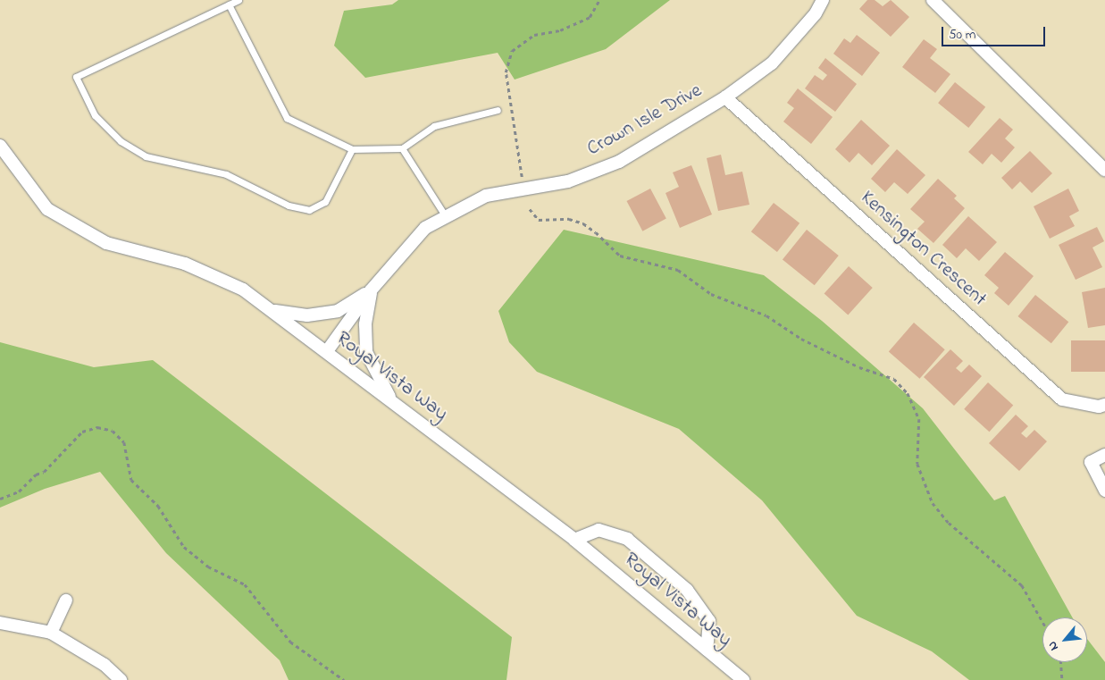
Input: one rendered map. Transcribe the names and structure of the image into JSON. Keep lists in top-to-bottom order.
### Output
{
  "streets": {
    "street": ["Crown Isle Drive", "Kensington Crescent", "Royal Vista Way"]
  },
  "crossings": [
    ["Crown Isle Drive", "Kensington Crescent"],
    ["Crown Isle Drive", "Royal Vista Way"]
  ],
  "scale_bar": "50 m",
  "north": "bottom left"
}
